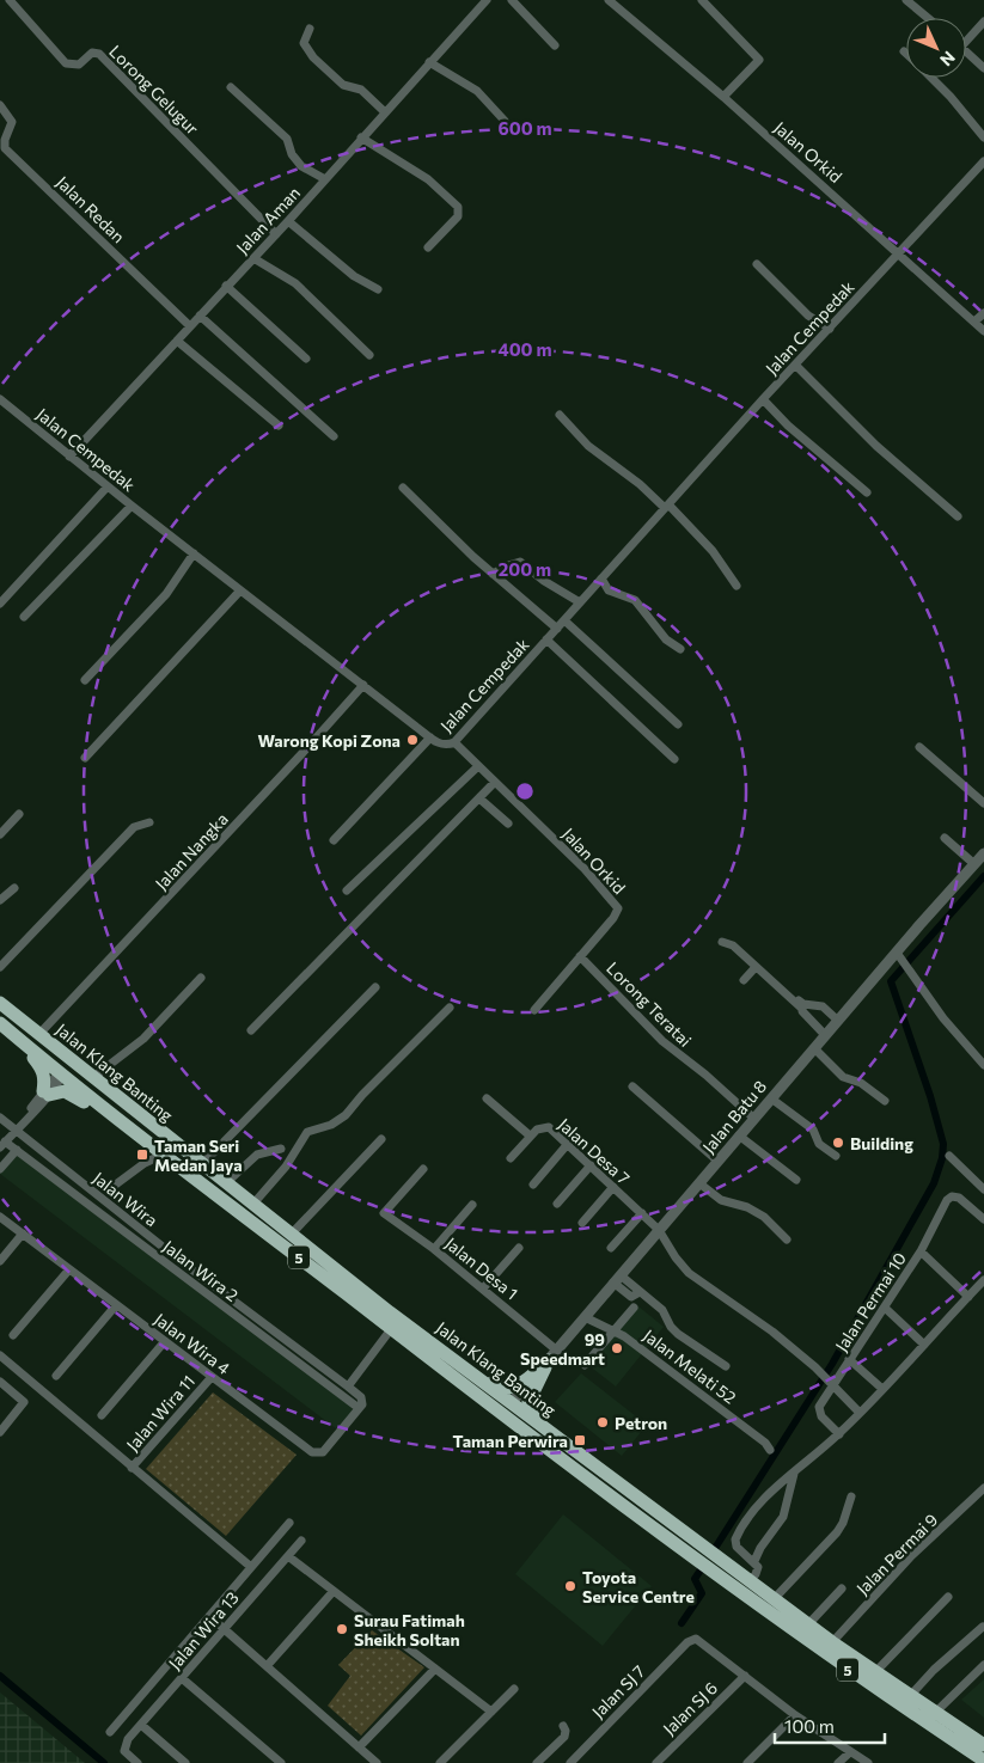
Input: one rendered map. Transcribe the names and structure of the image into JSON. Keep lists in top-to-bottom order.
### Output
{
  "streets": {
    "highway": ["Jalan Klang Banting", "5"],
    "street": [
      "Lorong Gelugur",
      "Jalan Orkid",
      "Jalan Redan",
      "Jalan Aman",
      "Jalan Cempedak",
      "Jalan Nangka",
      "Lorong Teratai",
      "Jalan Batu 8",
      "Jalan Desa 7",
      "Jalan Wira",
      "Jalan Desa 1",
      "Jalan Wira 2",
      "Jalan Permai 10",
      "Jalan Wira 4",
      "Jalan Melati 52",
      "Jalan Wira 11",
      "Jalan Permai 9",
      "Jalan Wira 13",
      "Jalan SJ 7",
      "Jalan SJ 6"
    ]
  },
  "crossings": [
    ["Lorong Gelugur", "Jalan Aman"],
    ["Jalan Orkid", "Jalan Cempedak"],
    ["Jalan Orkid", "Lorong Teratai"],
    ["Jalan Redan", "Jalan Aman"],
    ["Jalan Aman", "Jalan Cempedak"],
    ["Jalan Cempedak", "Jalan Nangka"],
    ["Jalan Nangka", "Jalan Klang Banting"],
    ["Lorong Teratai", "Jalan Batu 8"],
    ["Jalan Klang Banting", "Jalan Batu 8"],
    ["Jalan Klang Banting", "Jalan Permai 9"],
    ["Jalan Batu 8", "Jalan Desa 7"],
    ["Jalan Batu 8", "Jalan Desa 1"],
    ["Jalan Batu 8", "Jalan Melati 52"],
    ["Jalan Desa 7", "Jalan Permai 10"],
    ["Jalan Wira", "Jalan Wira 2"],
    ["Jalan Wira", "Jalan Wira 4"],
    ["Jalan Wira 2", "Jalan Wira 4"],
    ["Jalan Wira 4", "Jalan Wira 11"],
    ["Jalan SJ 7", "Jalan SJ 6"]
  ],
  "places": {
    "other": [
      "Warong Kopi Zona",
      "Building",
      "99 Speedmart",
      "Petron",
      "Toyota Service Centre",
      "Surau Fatimah Sheikh Soltan"
    ],
    "transit": ["Taman Seri Medan Jaya", "Taman Perwira"]
  },
  "scale_bar": "100 m",
  "north": "bottom right",
  "rings": ["600 m", "400 m", "200 m"]
}
